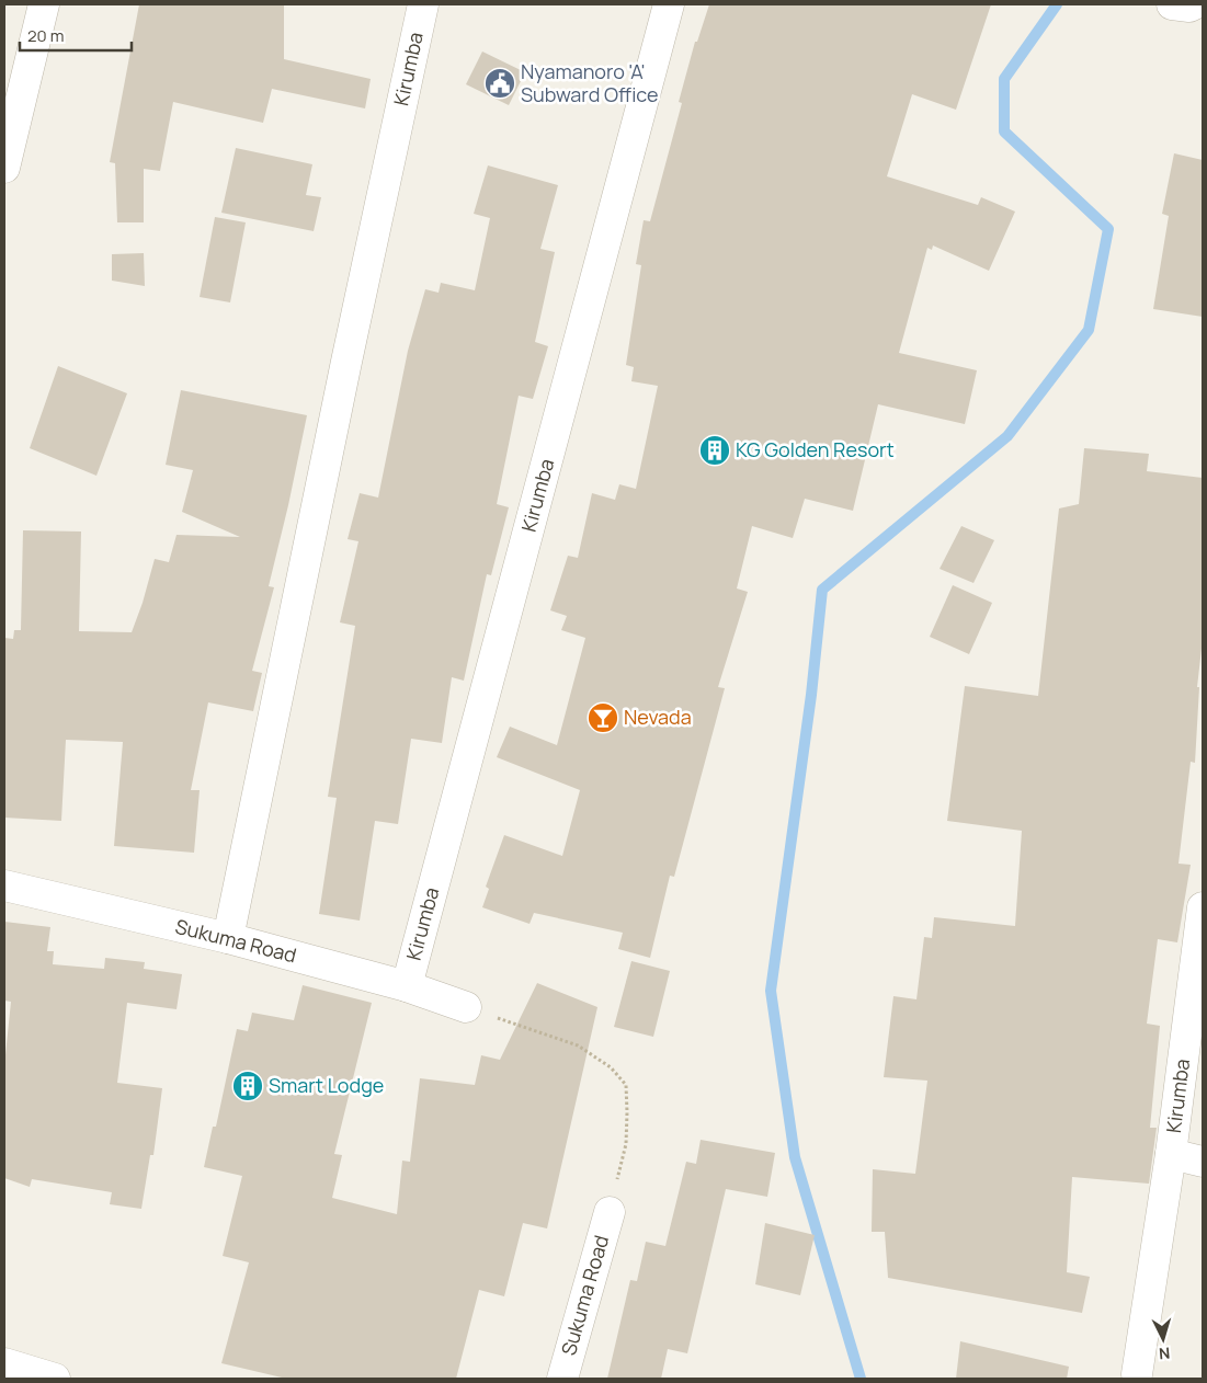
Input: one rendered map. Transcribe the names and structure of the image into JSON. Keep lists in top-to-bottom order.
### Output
{
  "streets": {
    "street": ["Kirumba", "Sukuma Road"]
  },
  "crossings": [
    ["Kirumba", "Sukuma Road"]
  ],
  "places": {
    "public building": ["Nyamanoro 'A' Subward Office"],
    "building": ["KG Golden Resort", "Smart Lodge"],
    "bar": ["Nevada"]
  },
  "scale_bar": "20 m",
  "north": "bottom"
}
